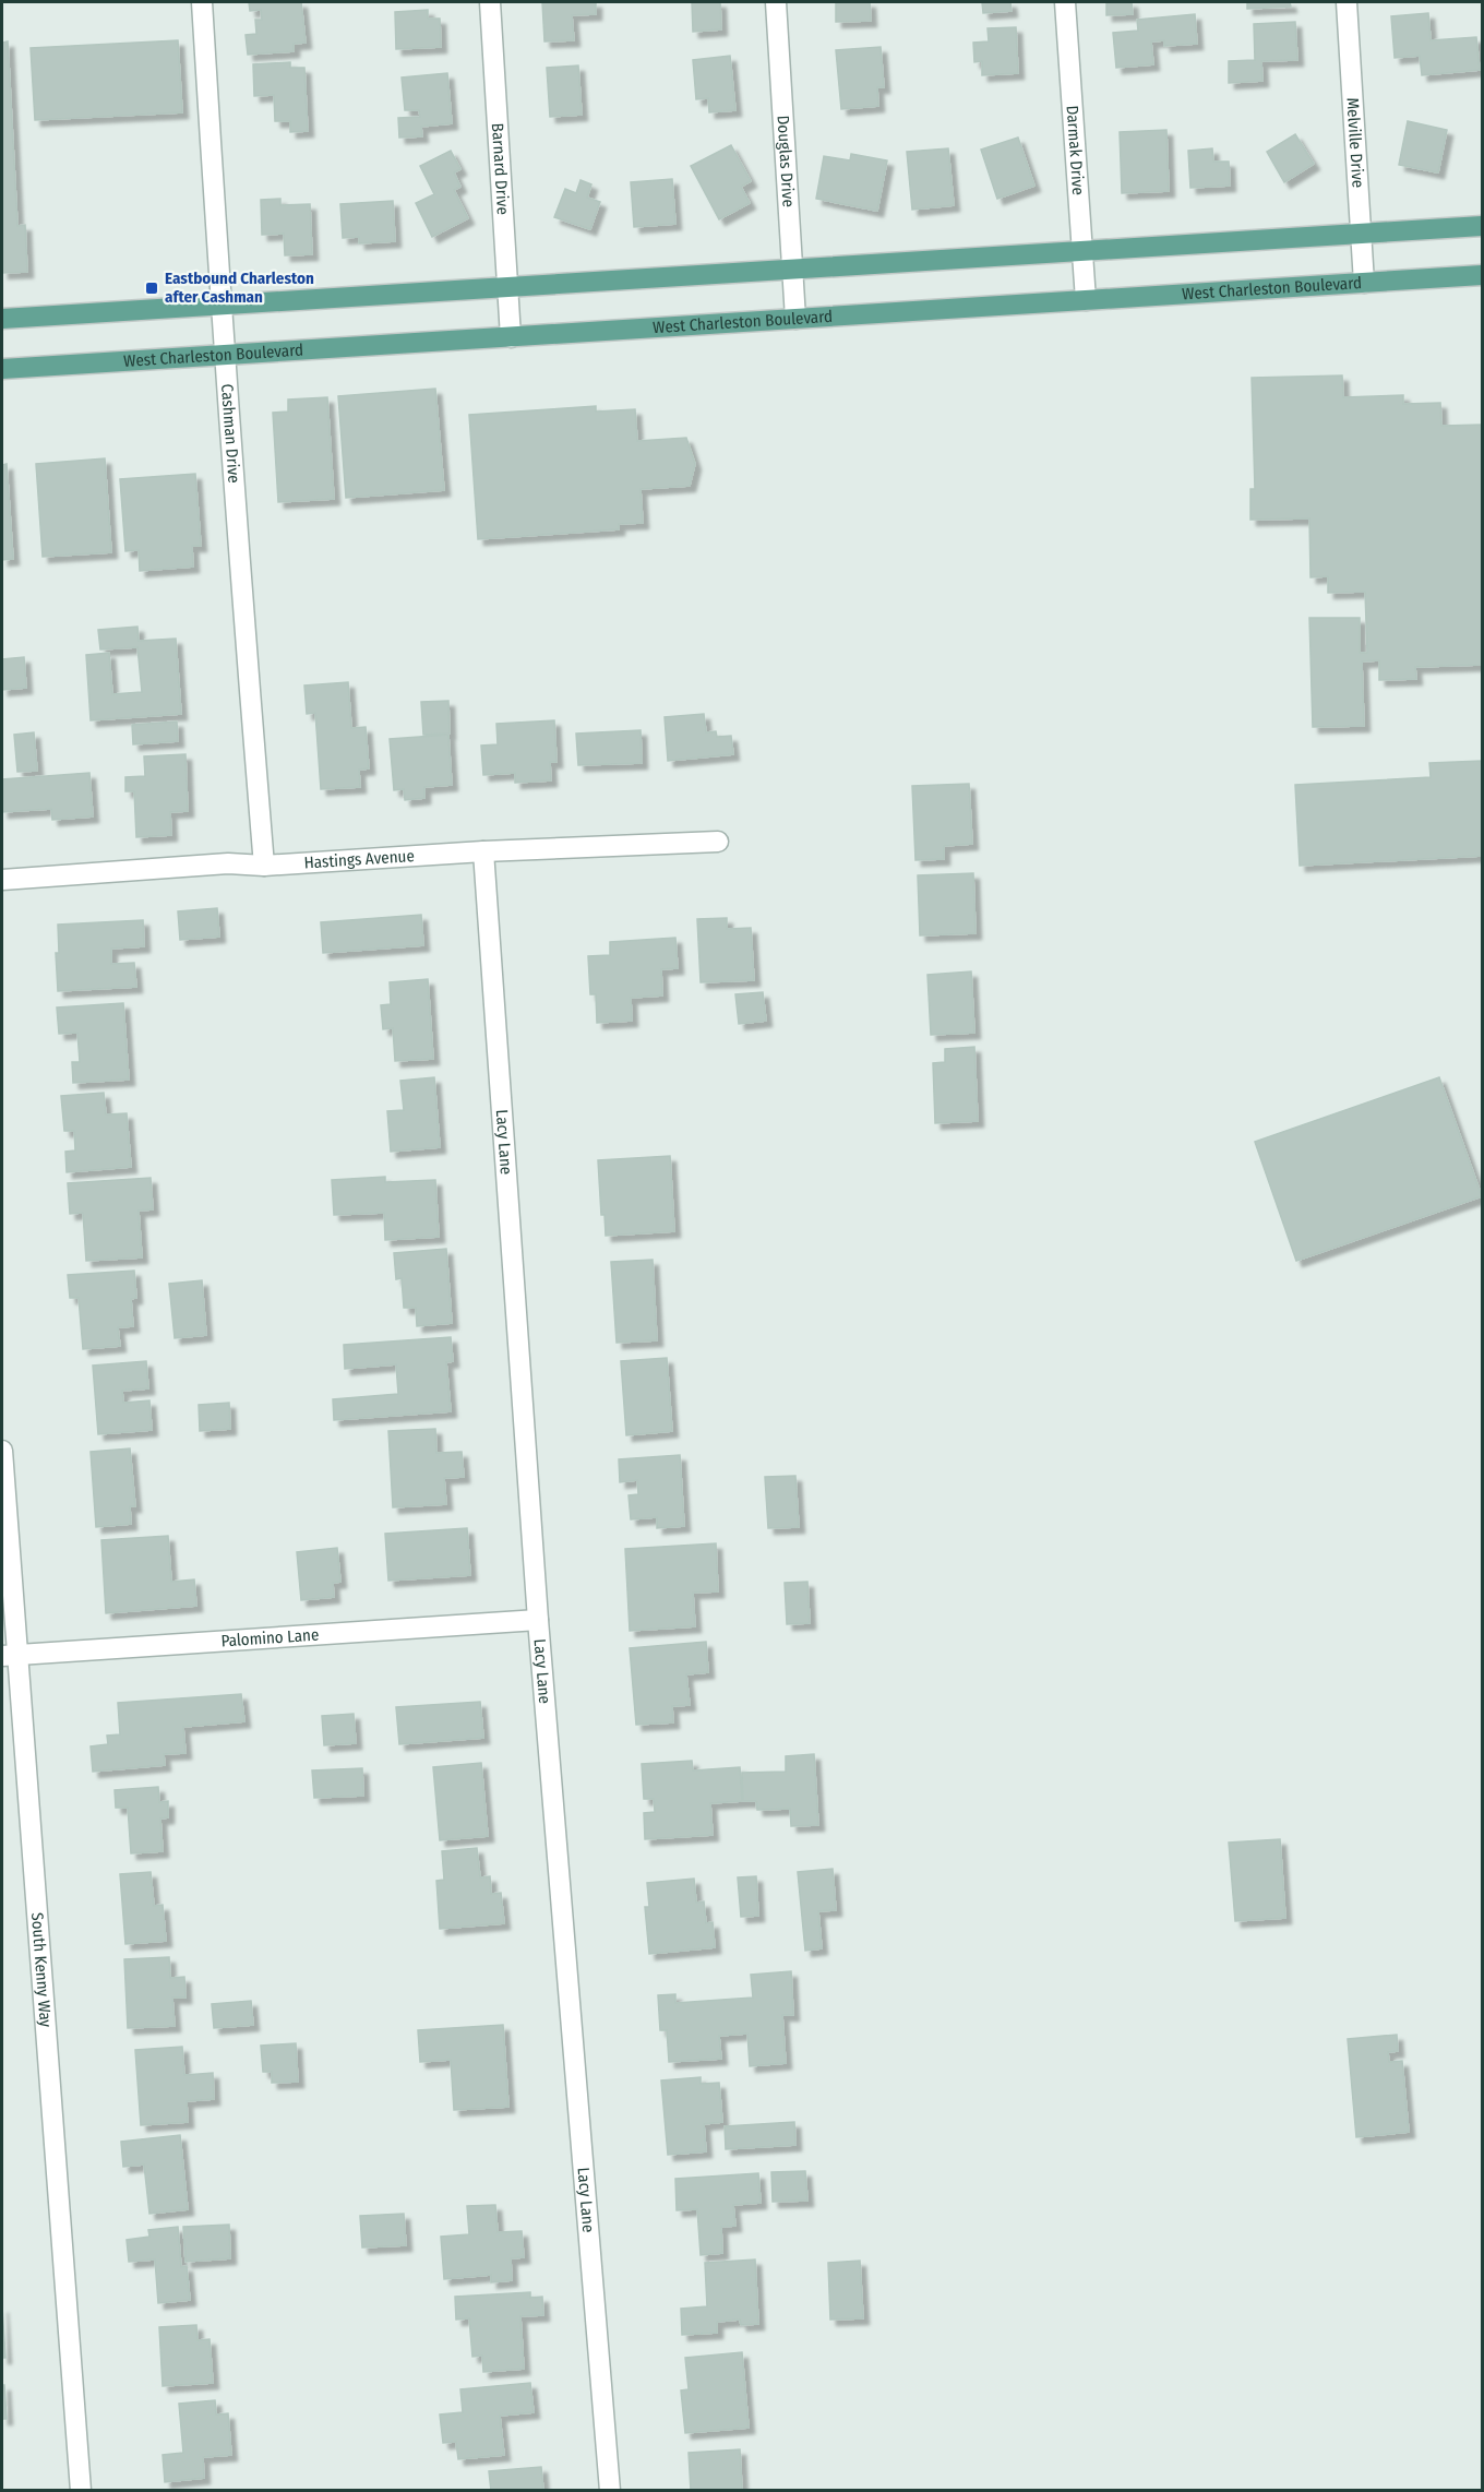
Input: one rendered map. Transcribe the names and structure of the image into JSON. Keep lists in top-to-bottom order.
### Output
{
  "streets": {
    "main road": ["West Charleston Boulevard"],
    "street": [
      "Melville Drive",
      "Darmak Drive",
      "Douglas Drive",
      "Barnard Drive",
      "Cashman Drive",
      "Hastings Avenue",
      "Lacy Lane",
      "Palomino Lane",
      "South Kenny Way"
    ]
  },
  "crossings": [
    ["Melville Drive", "West Charleston Boulevard"],
    ["Darmak Drive", "West Charleston Boulevard"],
    ["Douglas Drive", "West Charleston Boulevard"],
    ["Barnard Drive", "West Charleston Boulevard"],
    ["West Charleston Boulevard", "Cashman Drive"],
    ["Cashman Drive", "Hastings Avenue"],
    ["Hastings Avenue", "Lacy Lane"],
    ["Lacy Lane", "Palomino Lane"],
    ["Palomino Lane", "South Kenny Way"]
  ],
  "places": {
    "transit": ["Eastbound Charleston after Cashman"]
  }
}
